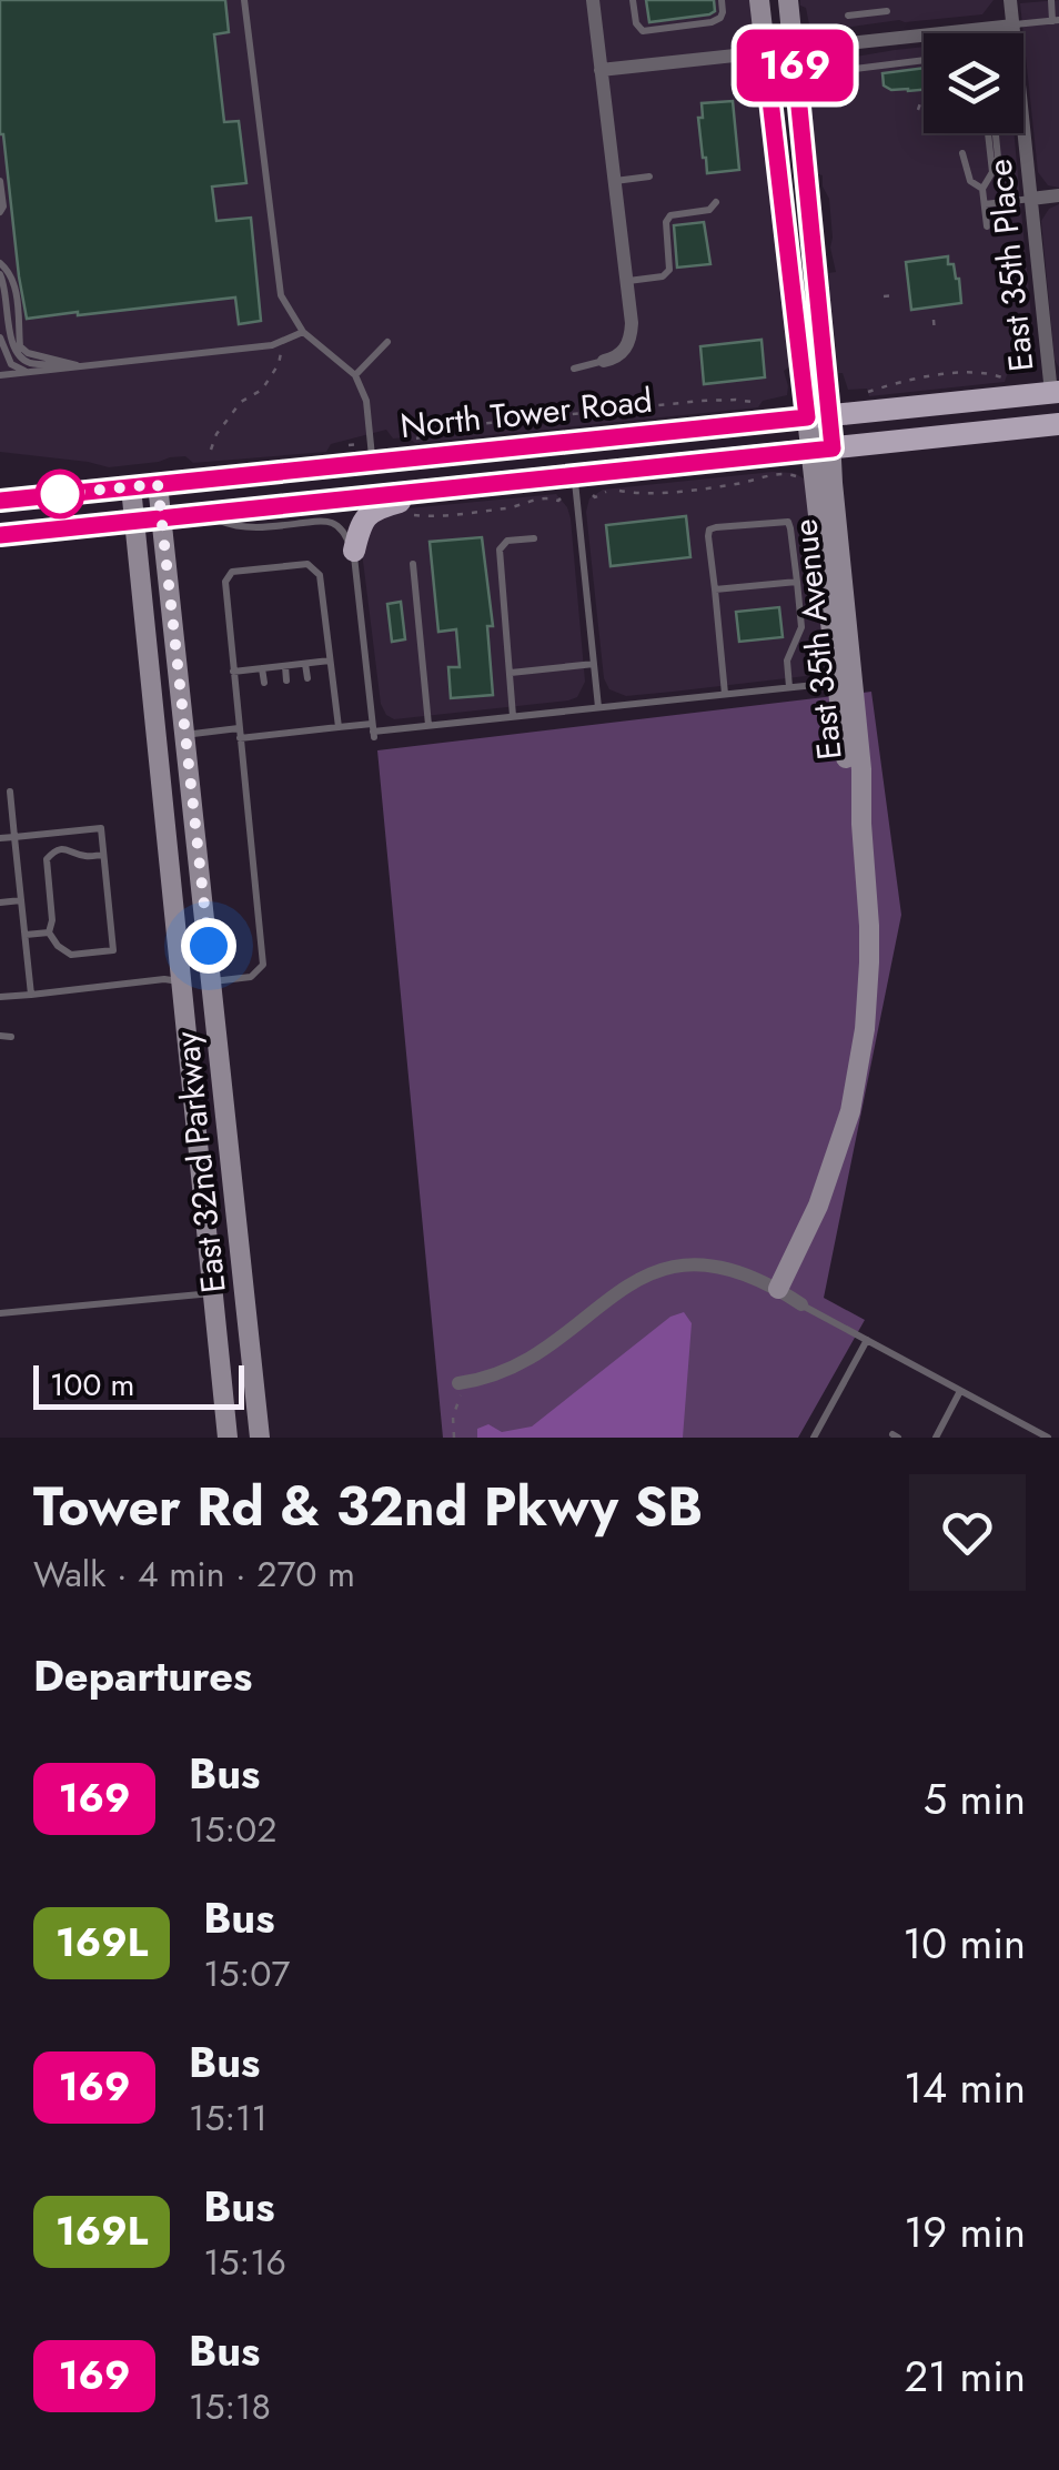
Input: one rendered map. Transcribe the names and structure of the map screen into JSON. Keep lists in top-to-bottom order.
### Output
{
  "streets": {
    "main road": ["North Tower Road", "East 35th Avenue", "East 32nd Parkway"],
    "street": ["East 35th Place"]
  },
  "crossings": [
    ["East 35th Place", "North Tower Road"],
    ["North Tower Road", "East 35th Avenue"],
    ["North Tower Road", "East 32nd Parkway"]
  ],
  "lines": ["bus line 169"],
  "scale_bar": "100 m",
  "page": {
    "on_map": "169",
    "scale": "100 m",
    "heading": [
      ["Tower Rd & 32nd Pkwy SB", "Walk · 4 min · 270 m"],
      "Departures"
    ],
    "list": [
      {
        "mark": "169",
        "name": "Bus",
        "note": "15:02",
        "value": "5 min"
      },
      {
        "mark": "169L",
        "name": "Bus",
        "note": "15:07",
        "value": "10 min"
      },
      {
        "mark": "169",
        "name": "Bus",
        "note": "15:11",
        "value": "14 min"
      },
      {
        "mark": "169L",
        "name": "Bus",
        "note": "15:16",
        "value": "19 min"
      },
      {
        "mark": "169",
        "name": "Bus",
        "note": "15:18",
        "value": "21 min"
      }
    ]
  }
}
